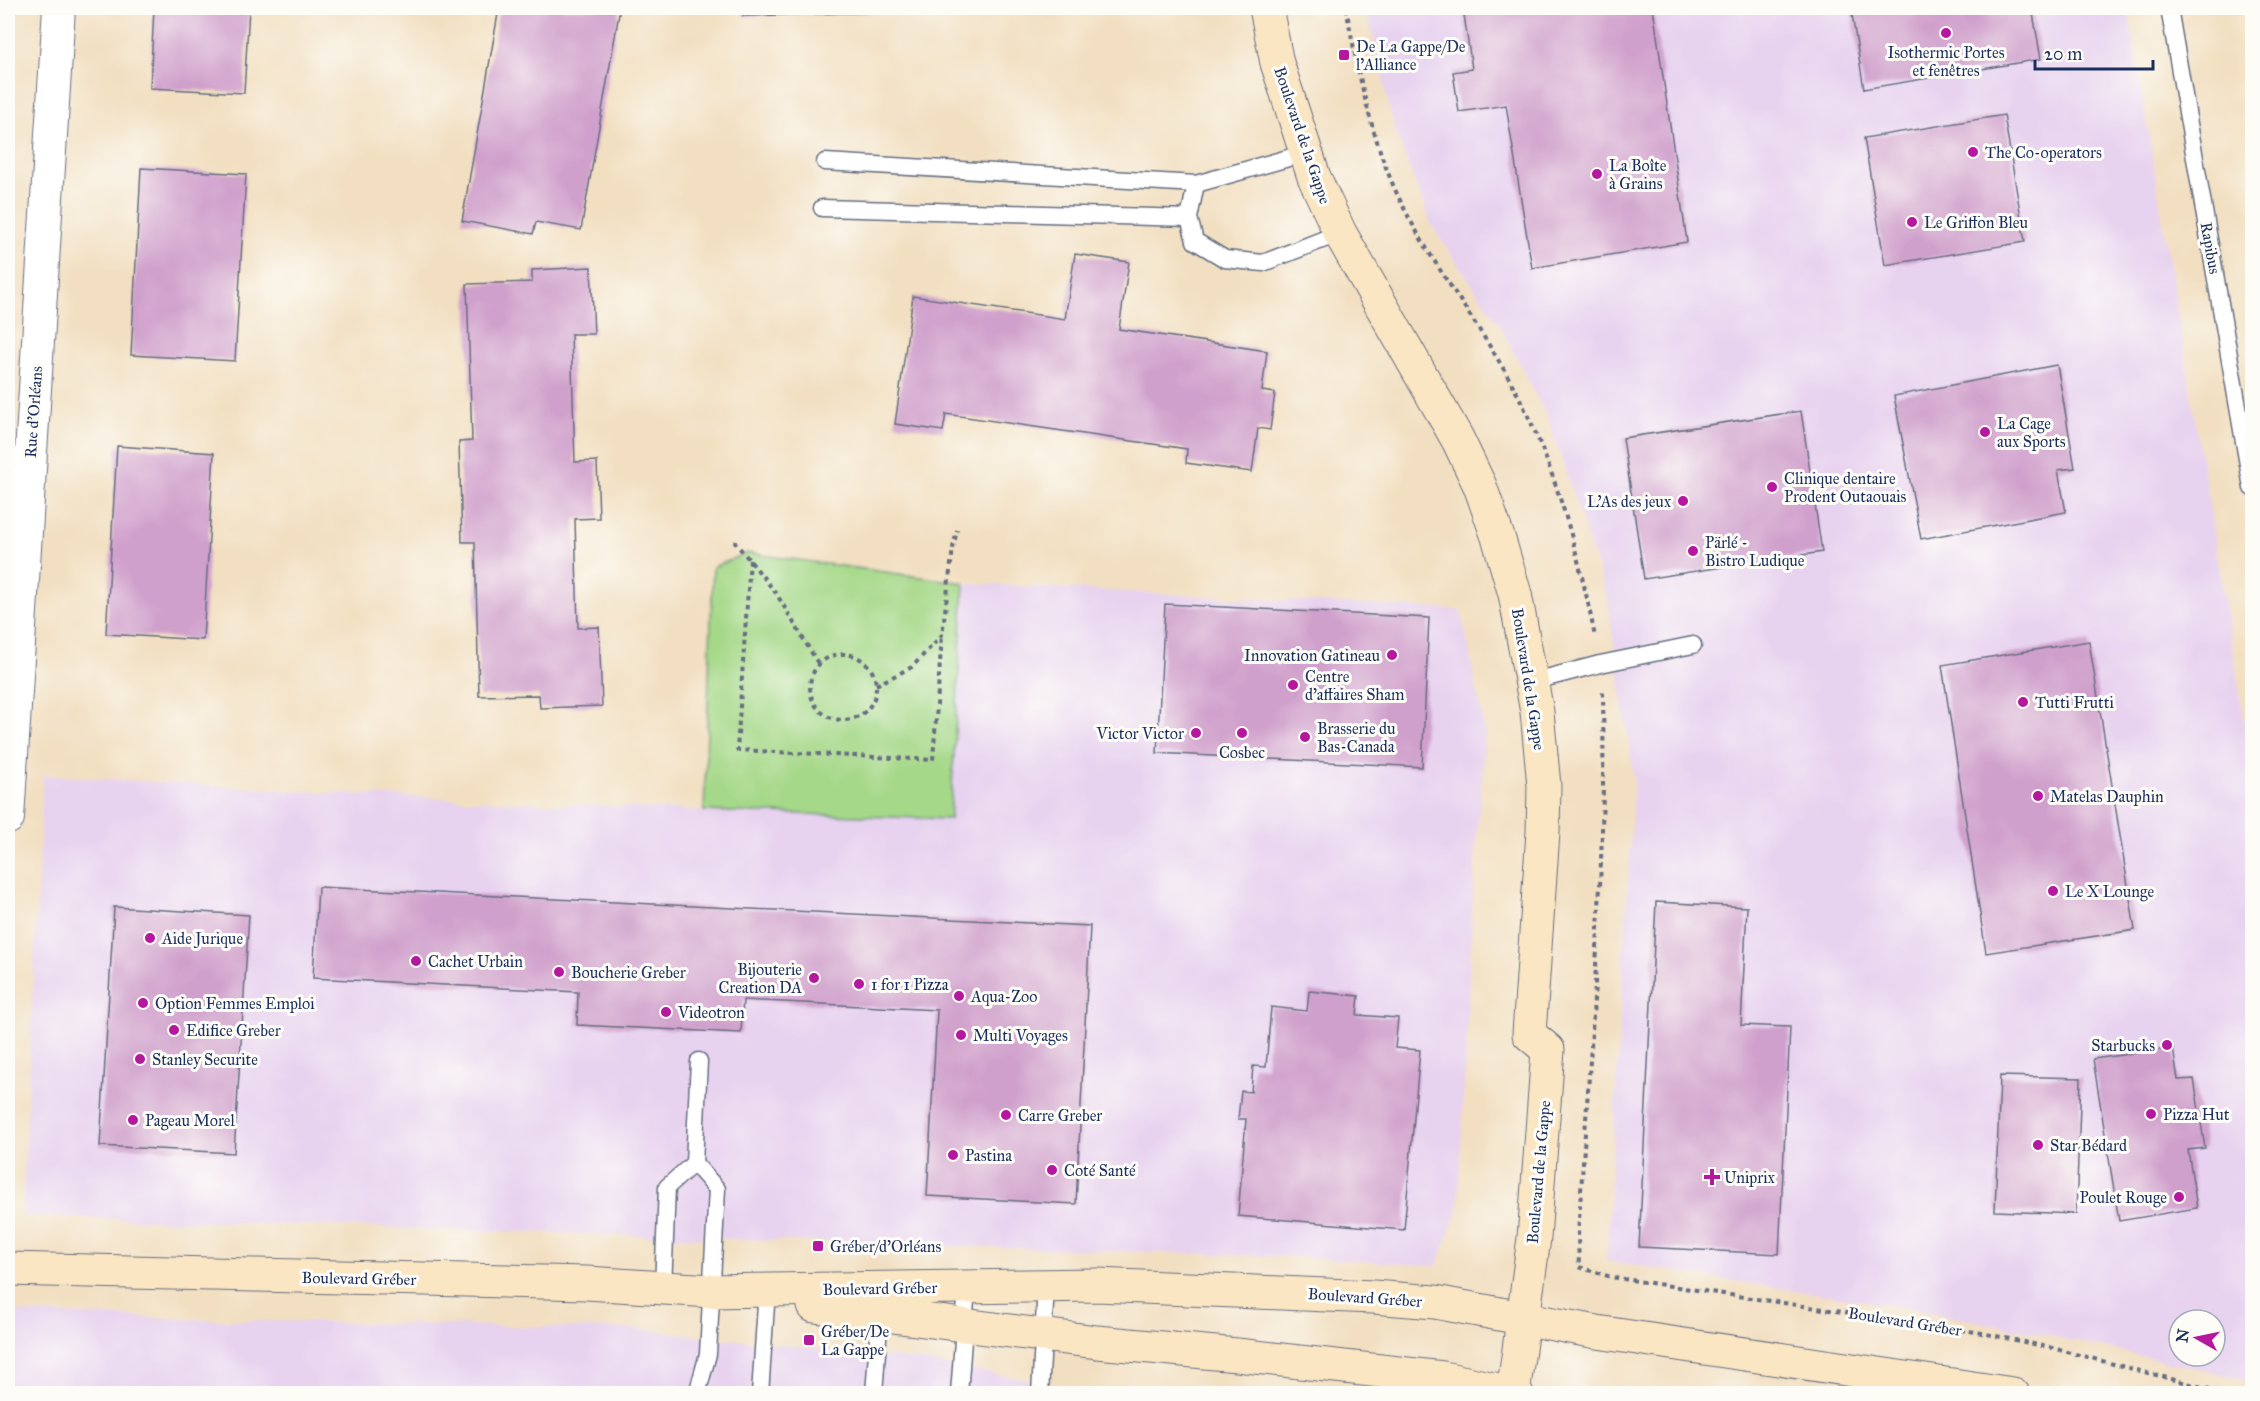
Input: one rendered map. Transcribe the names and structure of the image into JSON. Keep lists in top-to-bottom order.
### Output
{
  "streets": {
    "main road": ["Boulevard de la Gappe", "Boulevard Gréber"],
    "street": ["Rue d'Orléans"],
    "lane": ["Rapibus"]
  },
  "crossings": [
    ["Boulevard de la Gappe", "Boulevard Gréber"]
  ],
  "places": {
    "other": [
      "Isothermic Portes et fenêtres",
      "The Co-operators",
      "La Boîte à Grains",
      "Le Griffon Bleu",
      "La Cage aux Sports",
      "Clinique dentaire Prodent Outaouais",
      "L'As des jeux",
      "Pärlé - Bistro Ludique",
      "Innovation Gatineau",
      "Centre d'affaires Sham",
      "Tutti Frutti",
      "Victor Victor",
      "Cosbec",
      "Brasserie du Bas-Canada",
      "Matelas Dauphin",
      "Le X Lounge",
      "Aide Jurique",
      "Cachet Urbain",
      "Boucherie Greber",
      "Bijouterie Creation DA",
      "1 for 1 Pizza",
      "Aqua-Zoo",
      "Option Femmes Emploi",
      "Videotron",
      "Edifice Greber",
      "Multi Voyages",
      "Starbucks",
      "Stanley Securite",
      "Pizza Hut",
      "Carre Greber",
      "Pageau Morel",
      "Star Bédard",
      "Pastina",
      "Coté Santé",
      "Poulet Rouge"
    ],
    "transit": ["De La Gappe/De l'Alliance", "Gréber/d'Orléans", "Gréber/De La Gappe"],
    "health": ["Uniprix"]
  },
  "scale_bar": "20 m",
  "north": "left"
}
